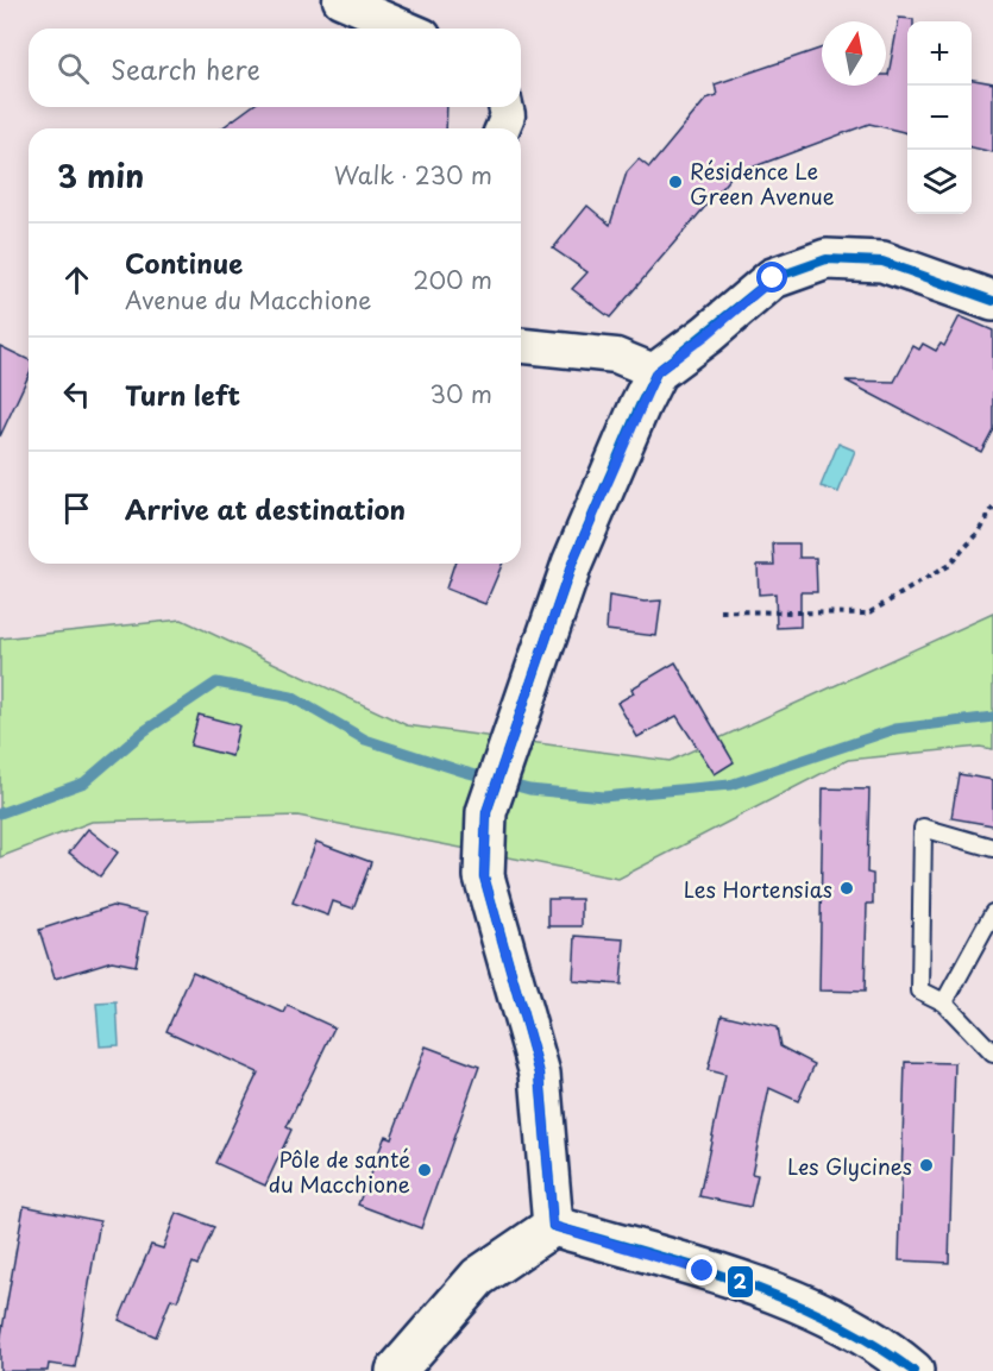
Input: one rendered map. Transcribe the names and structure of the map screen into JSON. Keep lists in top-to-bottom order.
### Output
{
  "places": [
    "Résidence Le Green Avenue",
    "Les Hortensias",
    "Les Glycines",
    "Pôle de santé du Macchione"
  ],
  "lines": ["transit line 2"],
  "north": "top",
  "page": {
    "map_buttons": ["+", "−"],
    "search": "Search here",
    "heading": ["3 min", "Walk · 230 m"],
    "list": [
      ["Continue", "Avenue du Macchione", "200 m"],
      ["Turn left", "30 m"],
      "Arrive at destination"
    ]
  }
}
